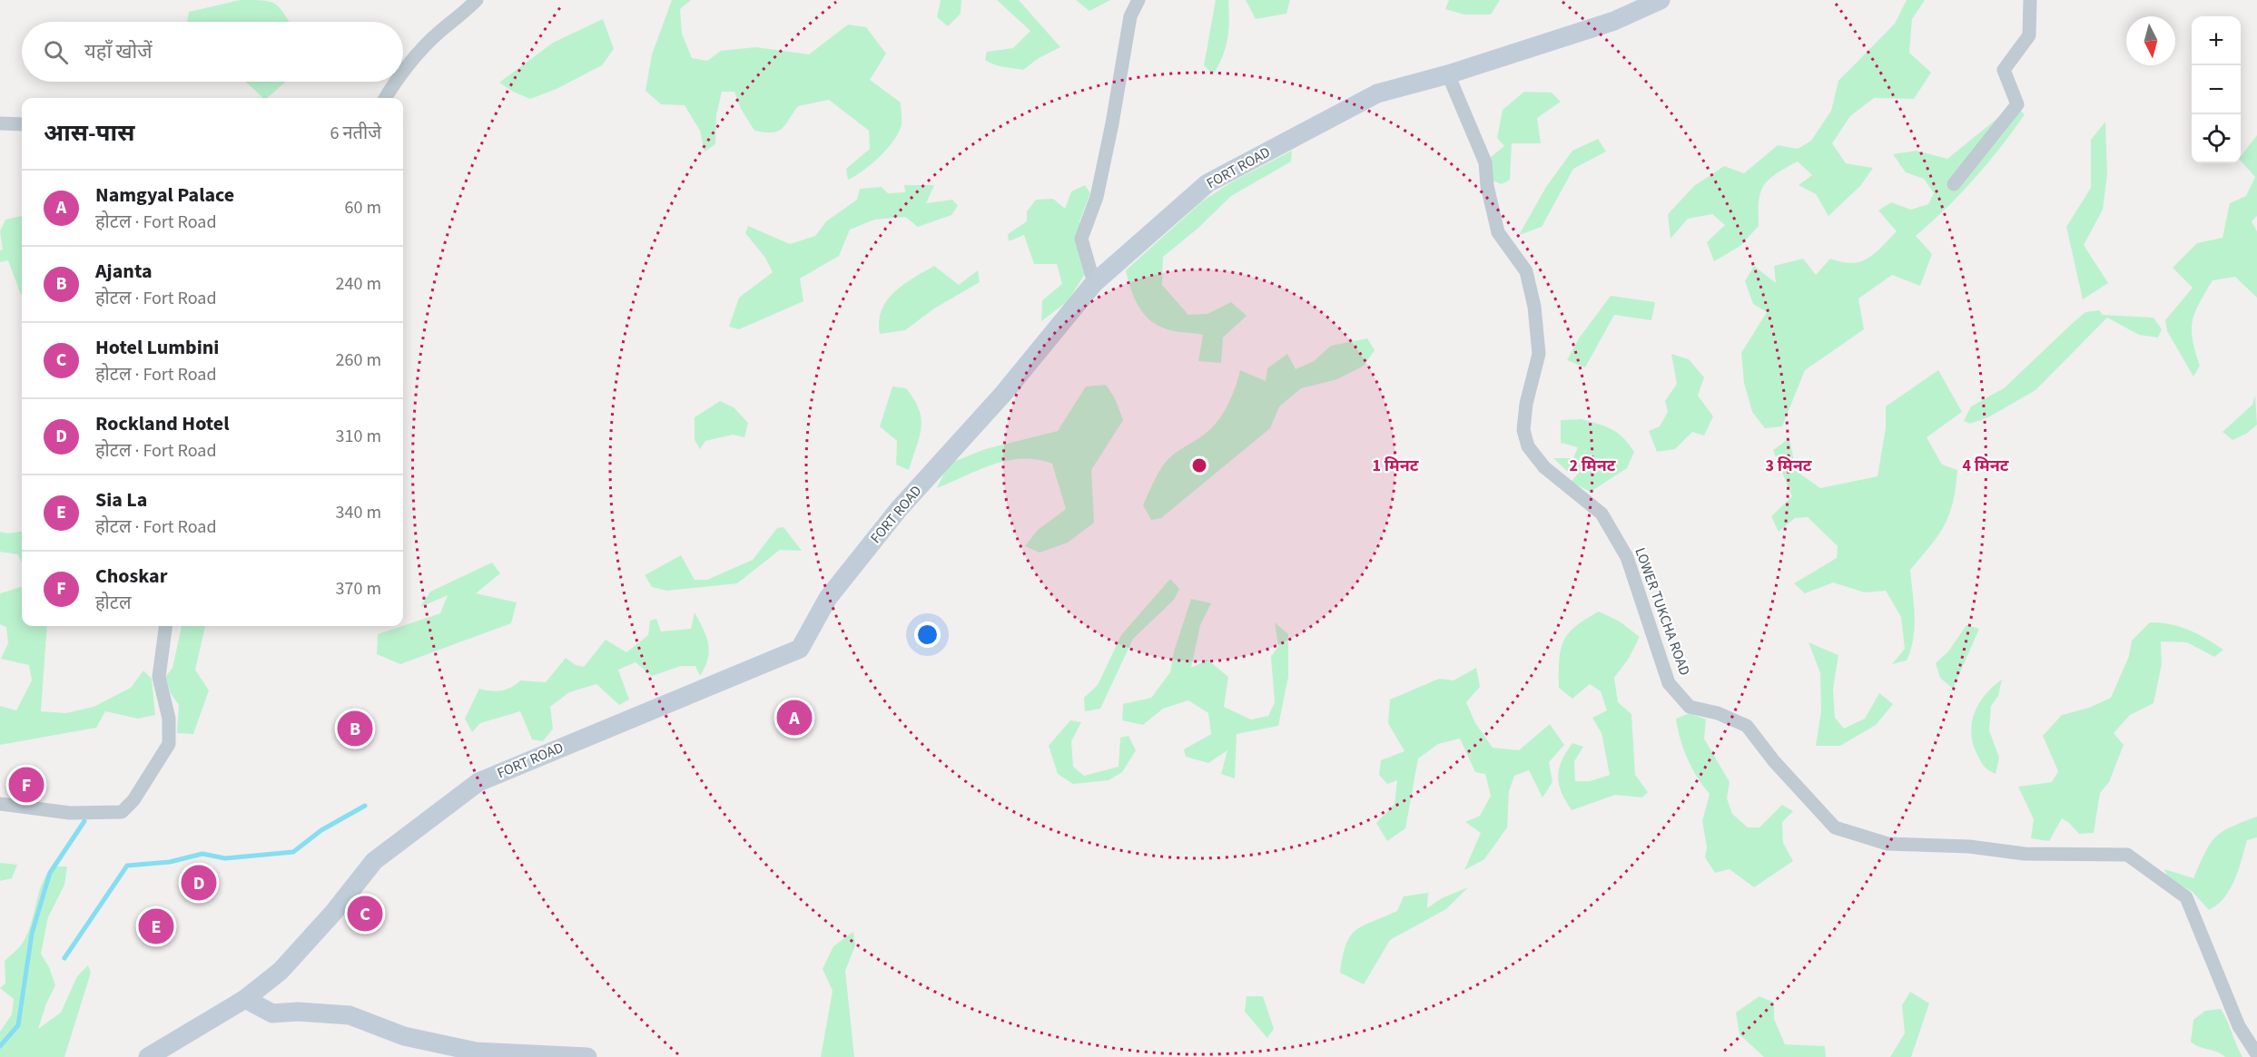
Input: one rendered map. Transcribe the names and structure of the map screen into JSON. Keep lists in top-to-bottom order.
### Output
{
  "streets": {
    "street": ["FORT ROAD", "LOWER TUKCHA ROAD"]
  },
  "crossings": [
    ["FORT ROAD", "LOWER TUKCHA ROAD"]
  ],
  "north": "bottom",
  "page": {
    "map_buttons": ["+", "−"],
    "search": "यहाँ खोजें",
    "heading": ["आस-पास", "6 नतीजे"],
    "list": [
      {
        "mark": "A",
        "name": "Namgyal Palace",
        "note": "होटल · Fort Road",
        "value": "60 m"
      },
      {
        "mark": "B",
        "name": "Ajanta",
        "note": "होटल · Fort Road",
        "value": "240 m"
      },
      {
        "mark": "C",
        "name": "Hotel Lumbini",
        "note": "होटल · Fort Road",
        "value": "260 m"
      },
      {
        "mark": "D",
        "name": "Rockland Hotel",
        "note": "होटल · Fort Road",
        "value": "310 m"
      },
      {
        "mark": "E",
        "name": "Sia La",
        "note": "होटल · Fort Road",
        "value": "340 m"
      },
      {
        "mark": "F",
        "name": "Choskar",
        "note": "होटल",
        "value": "370 m"
      }
    ],
    "pins": [
      "A",
      "B",
      "F",
      "D",
      "C",
      "E"
    ]
  },
  "rings": [
    "1 मिनट",
    "2 मिनट",
    "3 मिनट",
    "4 मिनट"
  ]
}
